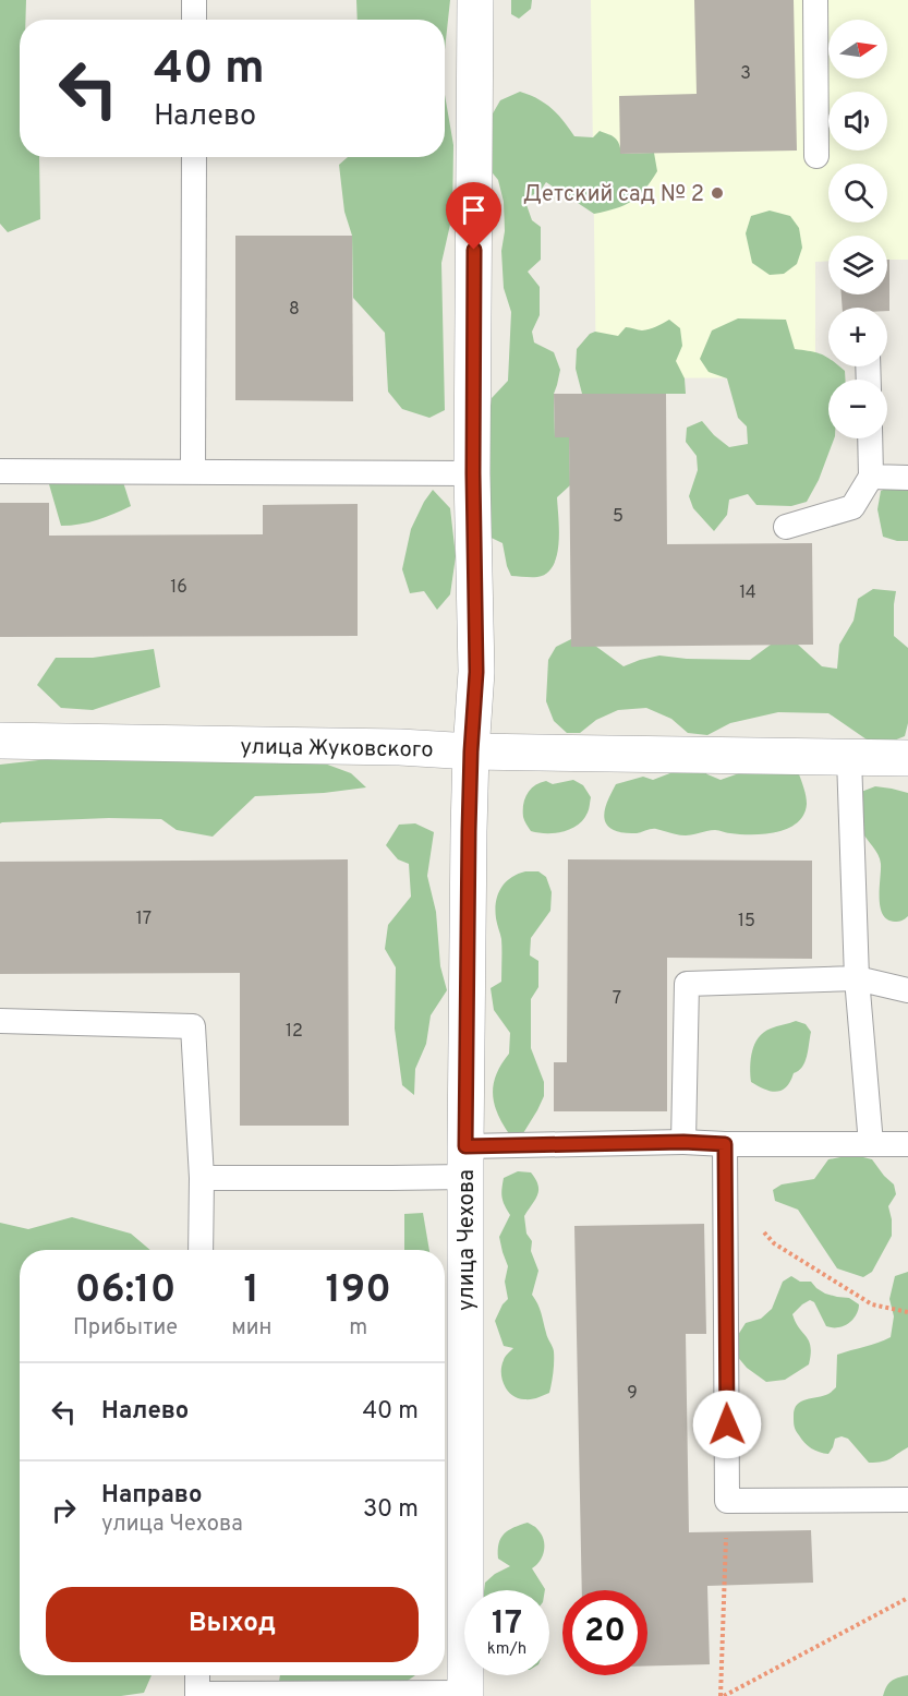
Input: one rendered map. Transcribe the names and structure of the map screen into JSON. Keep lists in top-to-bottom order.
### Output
{
  "streets": {
    "street": ["улица Жуковского", "улица Чехова"]
  },
  "crossings": [
    ["улица Жуковского", "улица Чехова"]
  ],
  "places": ["Детский сад № 2"],
  "house_numbers": [
    "3",
    "8",
    "5",
    "16",
    "14",
    "17",
    "15",
    "7",
    "12",
    "9"
  ],
  "north": "right",
  "page": {
    "map_buttons": ["+", "−"],
    "turn": ["40 m", "Налево"],
    "eta": [
      "06:10",
      "Прибытие",
      "1",
      "мин",
      "190",
      "m"
    ],
    "list": [
      {
        "name": "Налево",
        "value": "40 m"
      },
      {
        "name": "Направо",
        "note": "улица Чехова",
        "value": "30 m"
      }
    ],
    "buttons": "Выход",
    "speed": "17 km/h",
    "limit": "20"
  }
}
